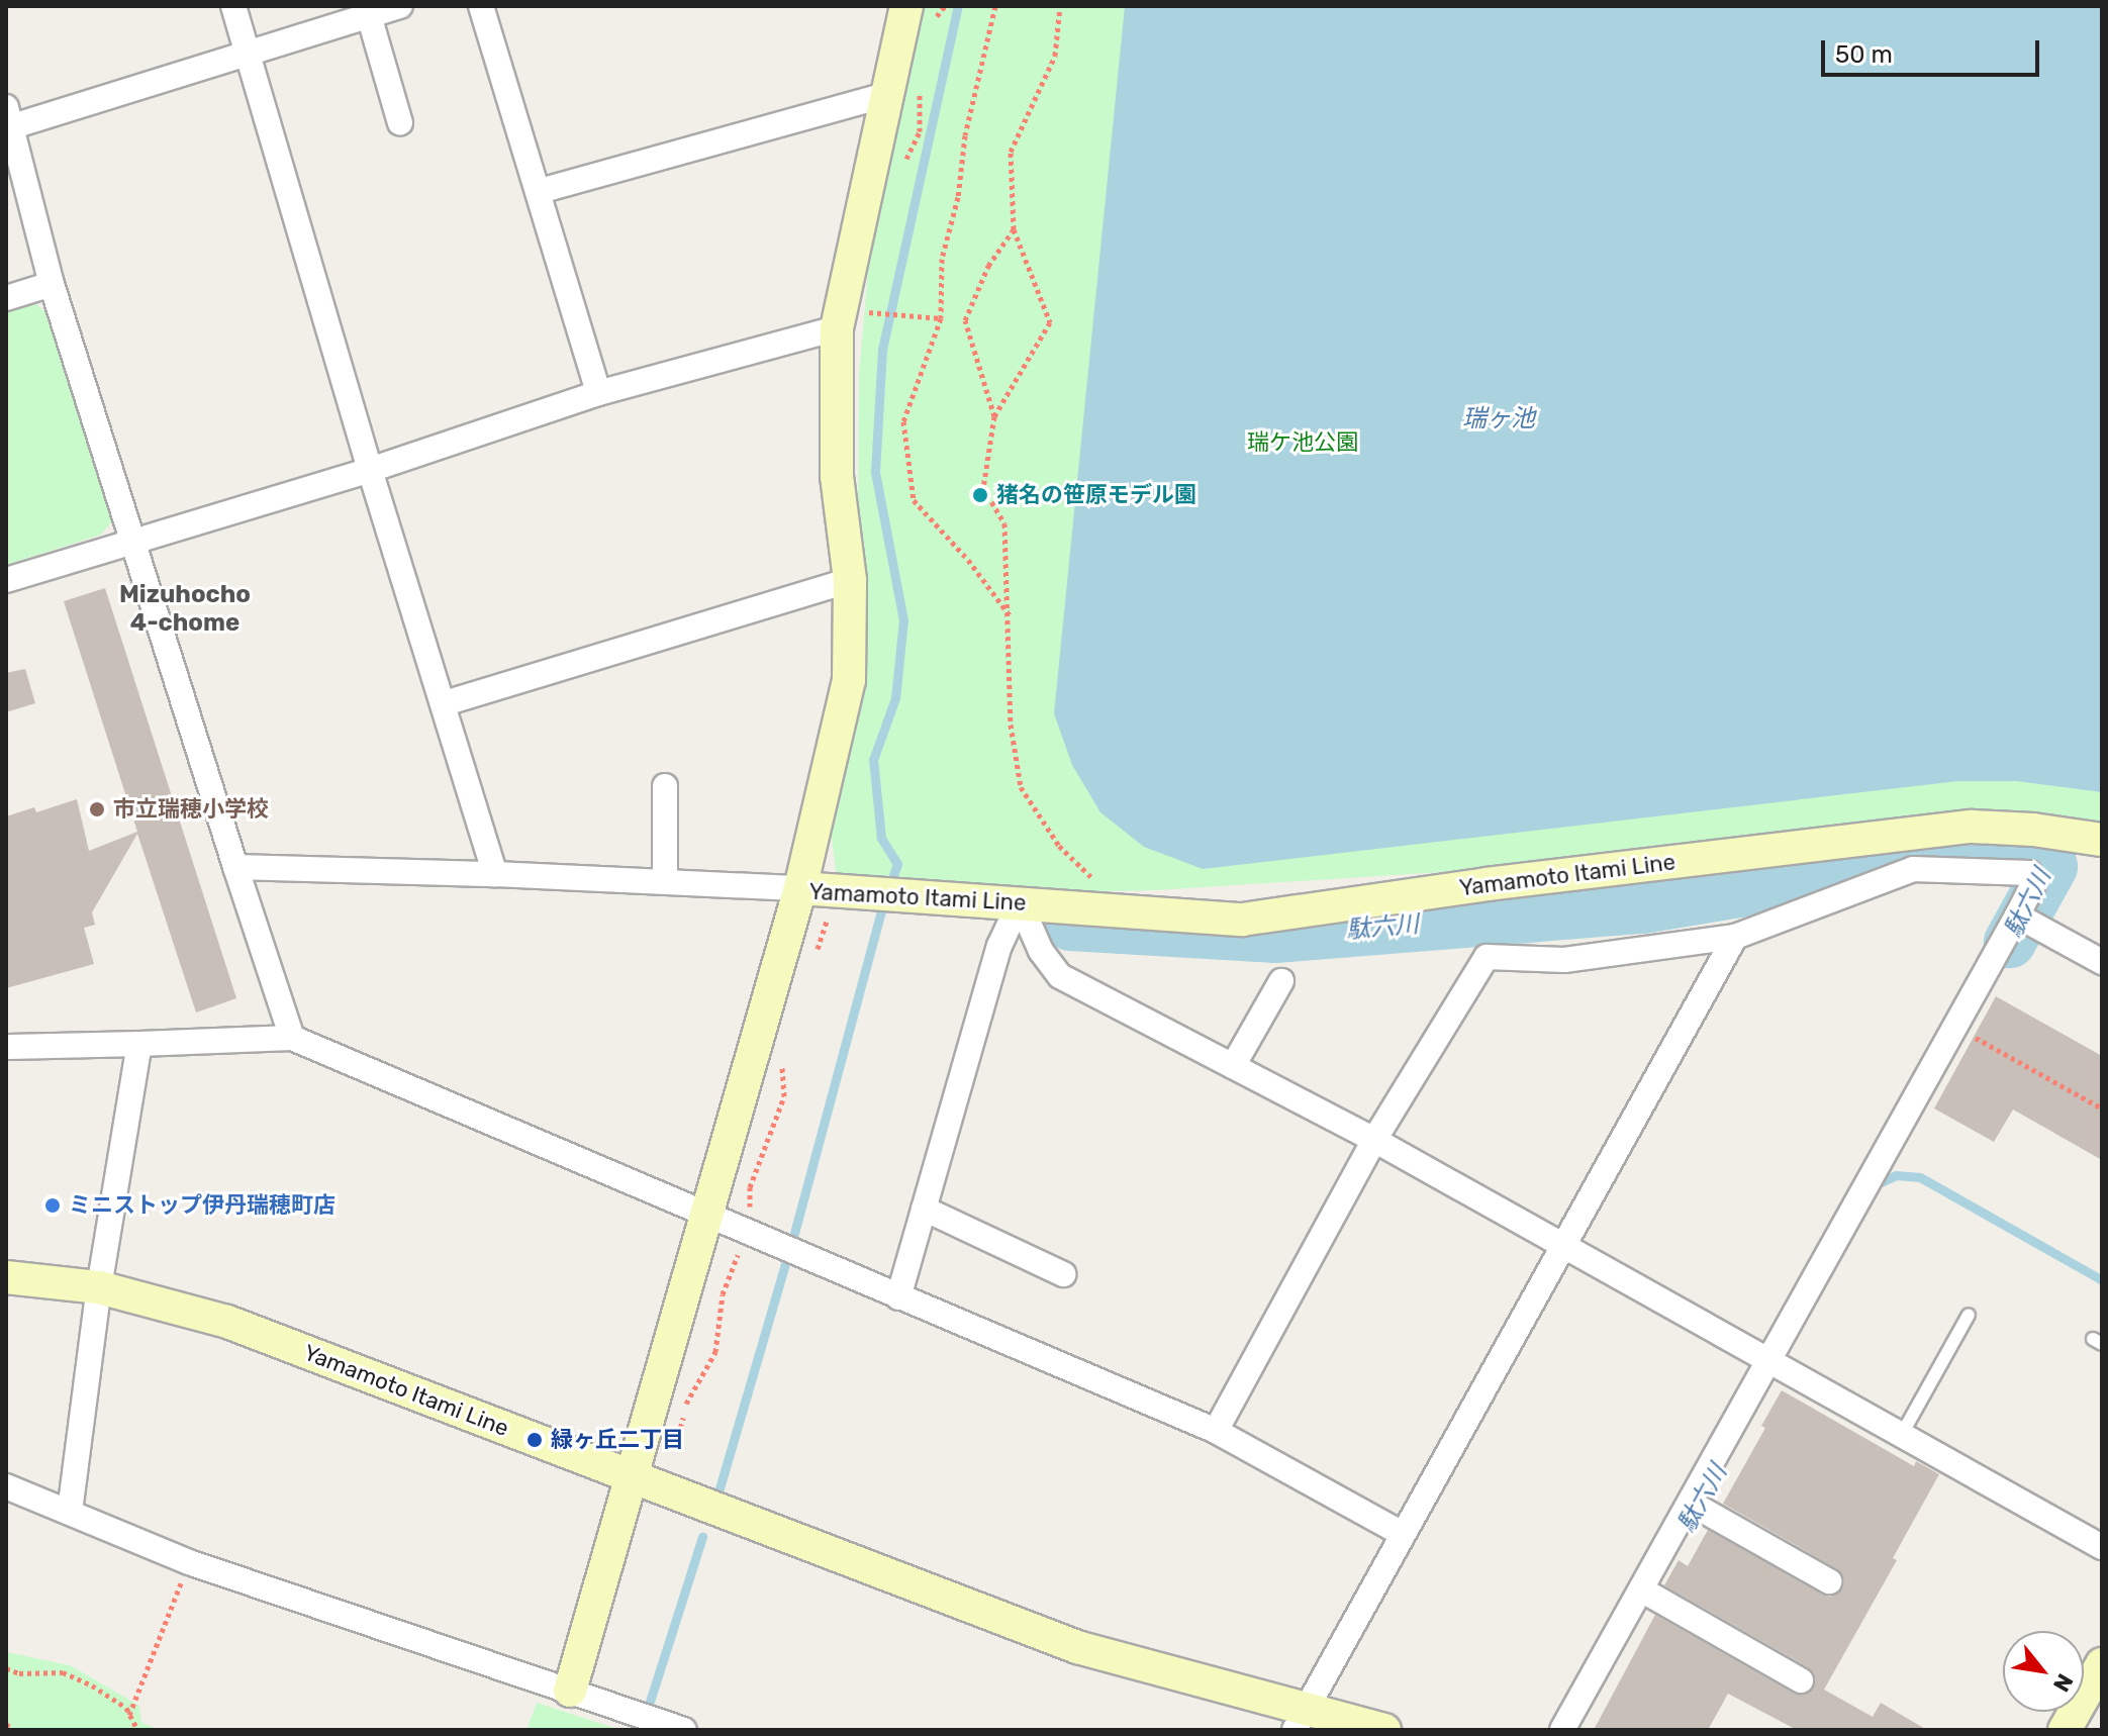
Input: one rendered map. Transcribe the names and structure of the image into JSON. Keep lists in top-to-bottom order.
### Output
{
  "streets": {
    "main road": ["Yamamoto Itami Line"]
  },
  "districts": ["Mizuhocho 4-chome"],
  "water": ["瑞ヶ池", "駄六川"],
  "parks": ["瑞ケ池公園"],
  "places": [
    "猪名の笹原モデル園",
    "市立瑞穂小学校",
    "ミニストップ伊丹瑞穂町店",
    "緑ヶ丘二丁目"
  ],
  "scale_bar": "50 m",
  "north": "bottom right"
}
